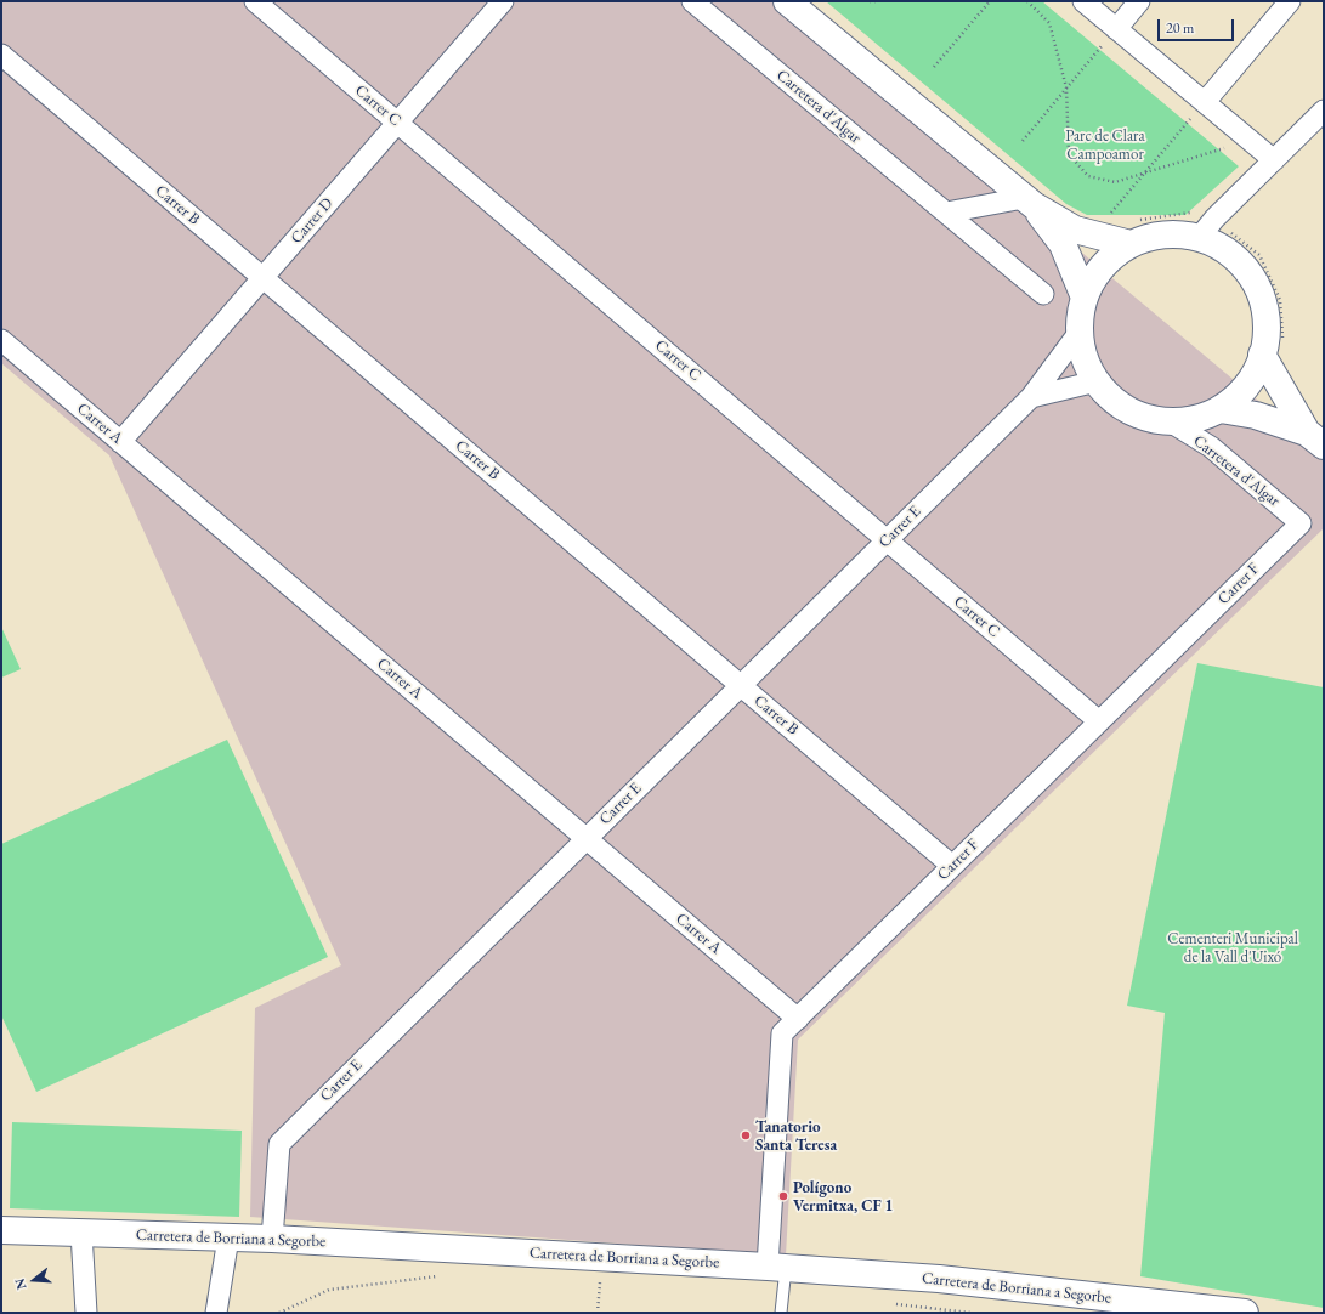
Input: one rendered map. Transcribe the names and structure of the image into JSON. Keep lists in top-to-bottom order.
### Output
{
  "streets": {
    "main road": ["Carretera de Borriana a Segorbe"],
    "street": [
      "Carrer C",
      "Carretera d'Algar",
      "Carrer B",
      "Carrer D",
      "Carrer A",
      "Carrer E",
      "Carrer F"
    ]
  },
  "crossings": [
    ["Carrer C", "Carrer D"],
    ["Carrer C", "Carrer E"],
    ["Carrer C", "Carrer F"],
    ["Carretera d'Algar", "Carrer F"],
    ["Carrer B", "Carrer D"],
    ["Carrer B", "Carrer E"],
    ["Carrer B", "Carrer F"],
    ["Carrer D", "Carrer A"],
    ["Carrer A", "Carrer E"],
    ["Carrer A", "Carrer F"],
    ["Carrer E", "Carretera de Borriana a Segorbe"],
    ["Carrer F", "Carretera de Borriana a Segorbe"]
  ],
  "parks": ["Parc de Clara Campoamor", "Cementeri Municipal de la Vall d'Uixó"],
  "places": ["Tanatorio Santa Teresa", "Polígono Vermitxa, CF 1"],
  "scale_bar": "20 m",
  "north": "left"
}
